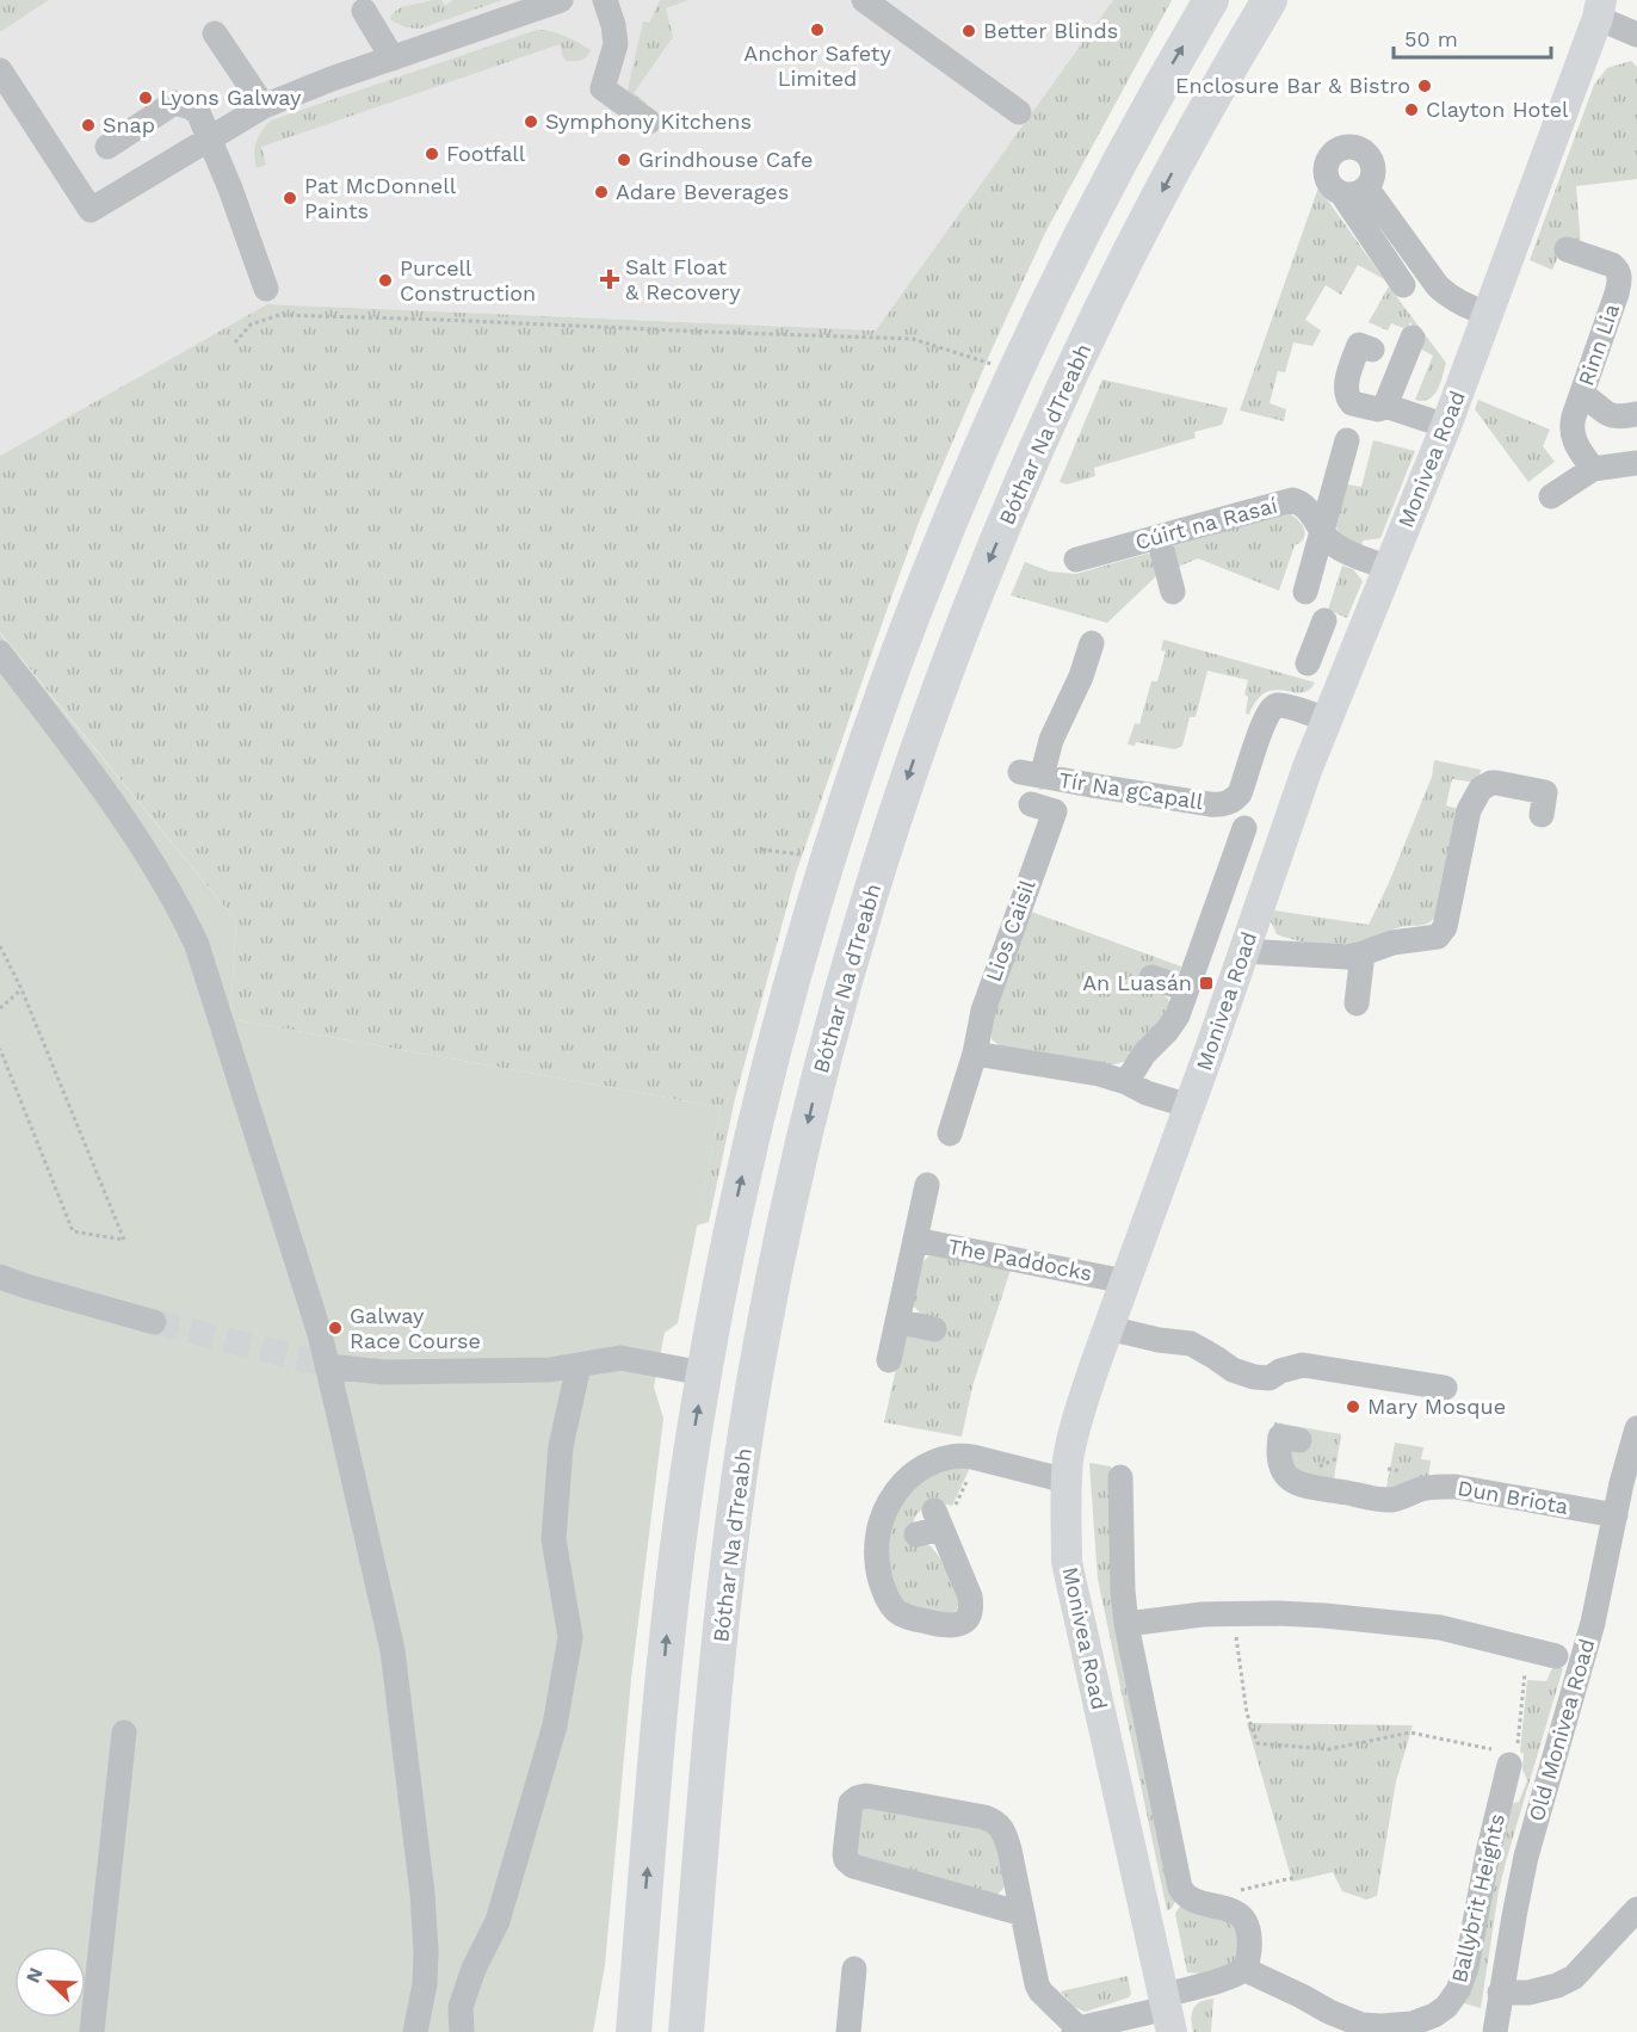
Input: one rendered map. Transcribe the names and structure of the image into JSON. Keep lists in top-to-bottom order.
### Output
{
  "streets": {
    "highway": ["Bóthar Na dTreabh"],
    "main road": ["Monivea Road"],
    "street": [
      "Rinn Lia",
      "Cúirt na Rasaí",
      "Tír Na gCapall",
      "Lios Caisil",
      "The Paddocks",
      "Dun Briota",
      "Old Monivea Road",
      "Ballybrit Heights"
    ]
  },
  "crossings": [
    ["Monivea Road", "Cúirt na Rasaí"],
    ["Monivea Road", "Tír Na gCapall"],
    ["Monivea Road", "The Paddocks"],
    ["Dun Briota", "Old Monivea Road"]
  ],
  "places": {
    "other": [
      "Anchor Safety Limited",
      "Better Blinds",
      "Enclosure Bar & Bistro",
      "Lyons Galway",
      "Clayton Hotel",
      "Symphony Kitchens",
      "Snap",
      "Footfall",
      "Grindhouse Cafe",
      "Adare Beverages",
      "Pat McDonnell Paints",
      "Purcell Construction",
      "Galway Race Course",
      "Mary Mosque"
    ],
    "health": ["Salt Float & Recovery"],
    "transit": ["An Luasán"]
  },
  "scale_bar": "50 m",
  "north": "top left"
}
